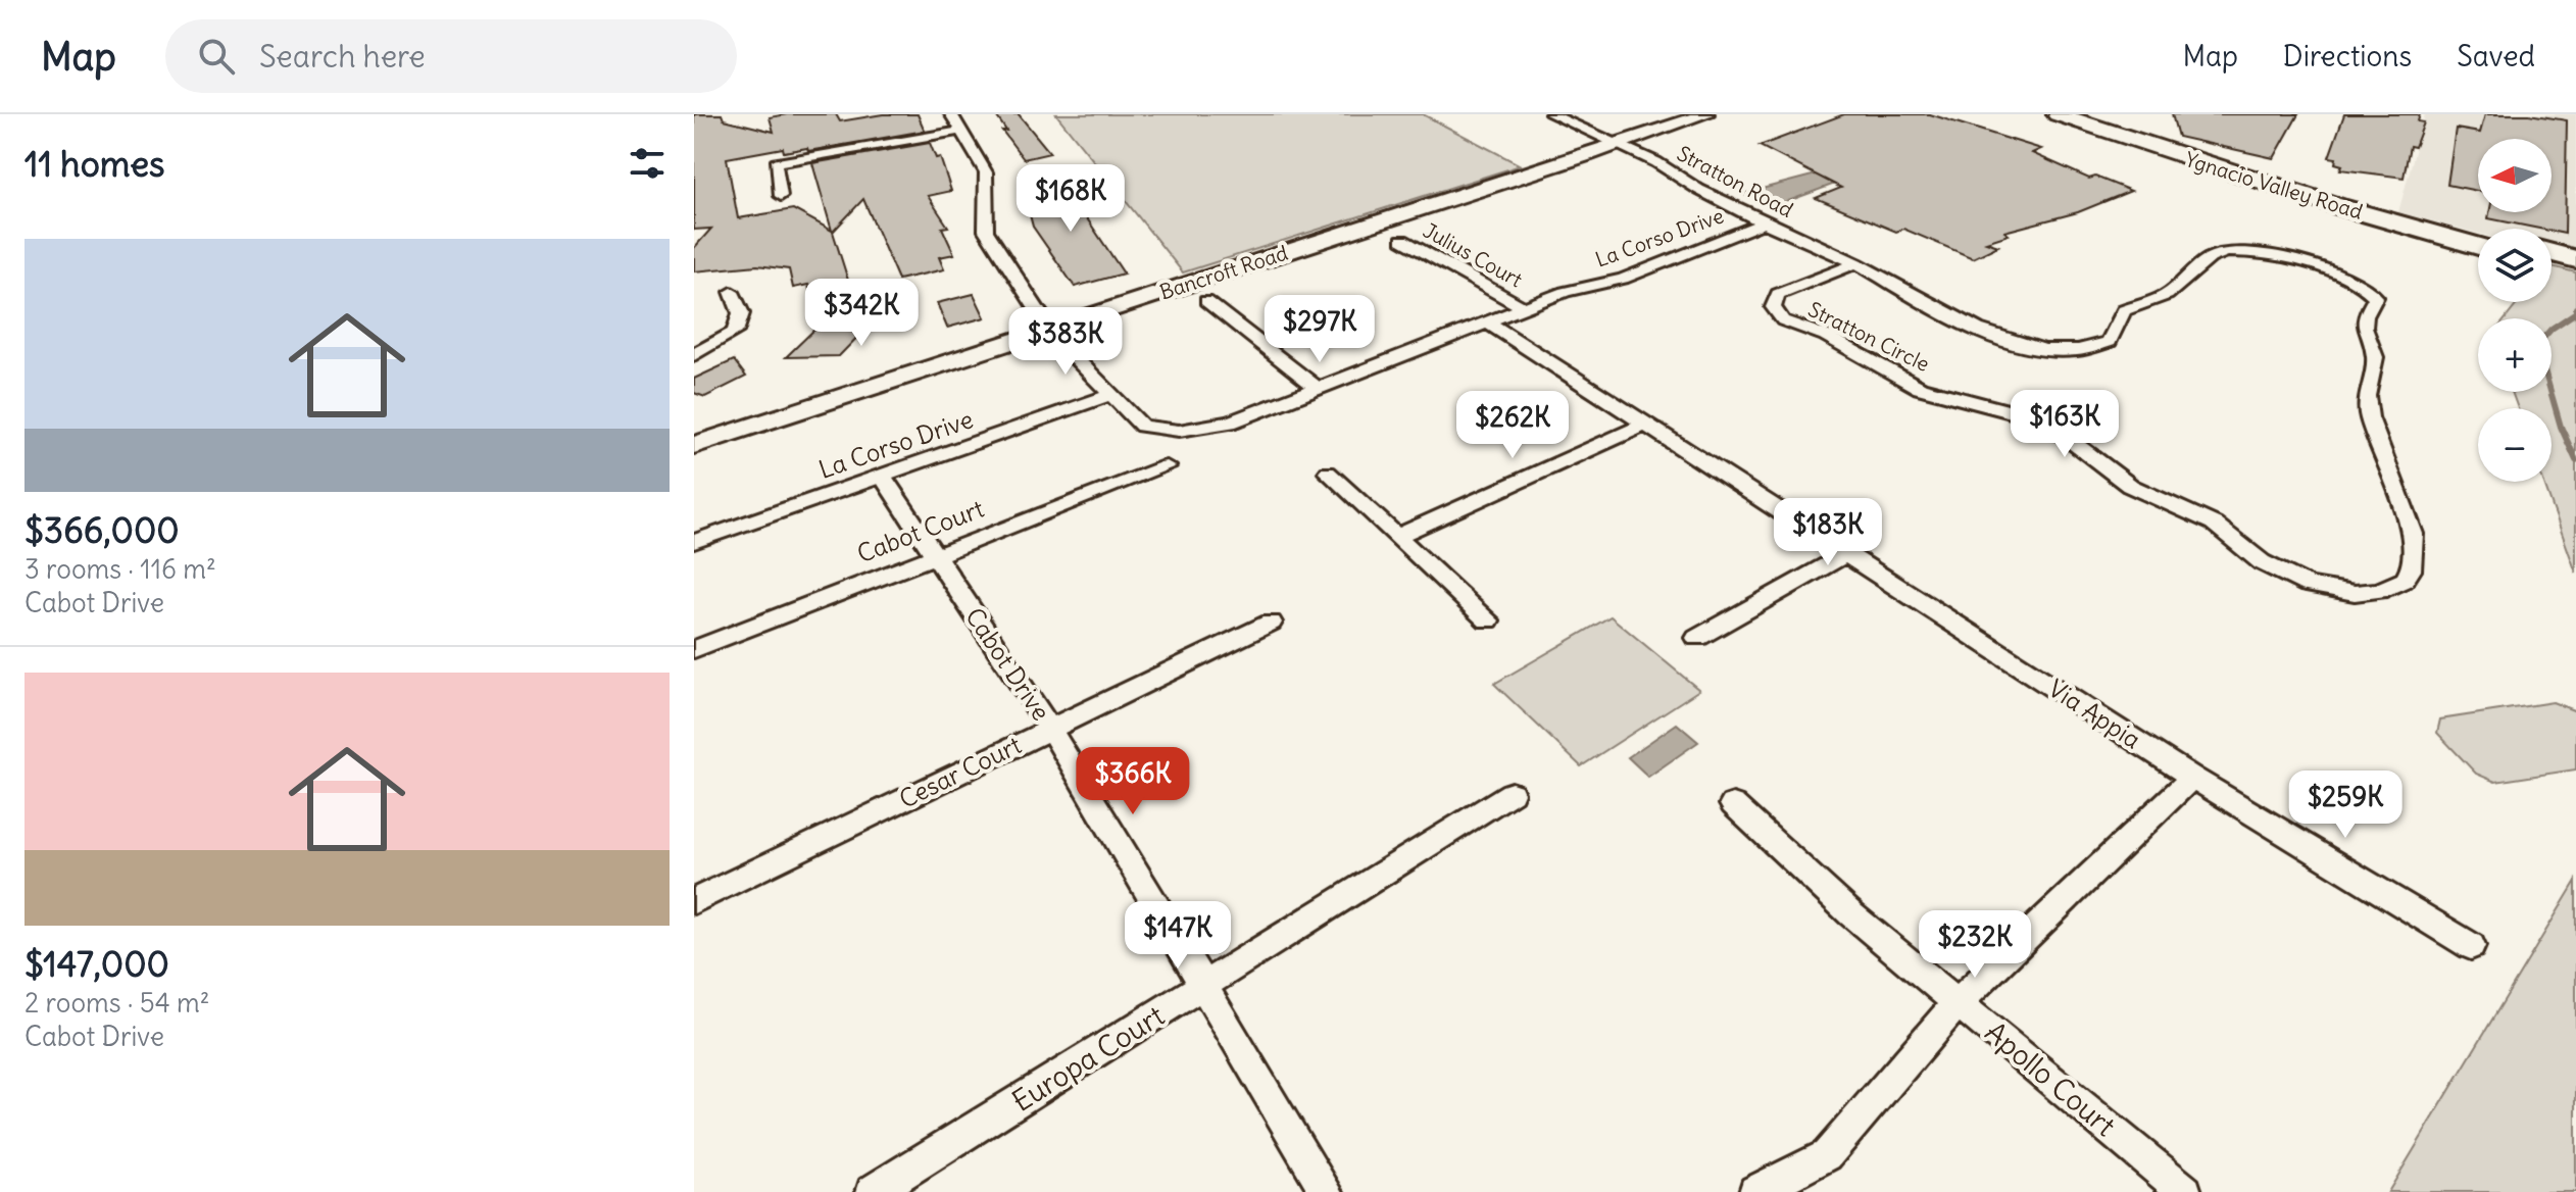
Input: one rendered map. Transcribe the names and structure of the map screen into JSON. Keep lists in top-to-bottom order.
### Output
{
  "streets": {
    "highway": ["Ygnacio Valley Road"],
    "main road": ["Bancroft Road"],
    "street": [
      "Stratton Road",
      "La Corso Drive",
      "Julius Court",
      "Stratton Circle",
      "Cabot Court",
      "Cabot Drive",
      "Via Appia",
      "Cesar Court",
      "Europa Court",
      "Apollo Court"
    ]
  },
  "crossings": [
    ["Stratton Road", "La Corso Drive"],
    ["Stratton Road", "Bancroft Road"],
    ["Stratton Road", "Stratton Circle"],
    ["La Corso Drive", "Julius Court"],
    ["La Corso Drive", "Bancroft Road"],
    ["La Corso Drive", "Cabot Drive"],
    ["La Corso Drive", "Via Appia"],
    ["Cabot Court", "Cabot Drive"],
    ["Cabot Drive", "Cesar Court"],
    ["Cabot Drive", "Europa Court"]
  ],
  "north": "left",
  "page": {
    "header": "Map",
    "search": "Search here",
    "nav": ["Map", "Directions", "Saved"],
    "heading": "11 homes",
    "map_buttons": ["+", "−"],
    "price": [
      "$168K",
      "$342K",
      "$297K",
      "$383K",
      "$163K",
      "$262K",
      "$183K",
      "$366K",
      "$259K",
      "$147K",
      "$232K"
    ],
    "list": [
      {
        "name": "$366,000",
        "note": "3 rooms · 116 m² · Cabot Drive"
      },
      {
        "name": "$147,000",
        "note": "2 rooms · 54 m² · Cabot Drive"
      }
    ]
  }
}
